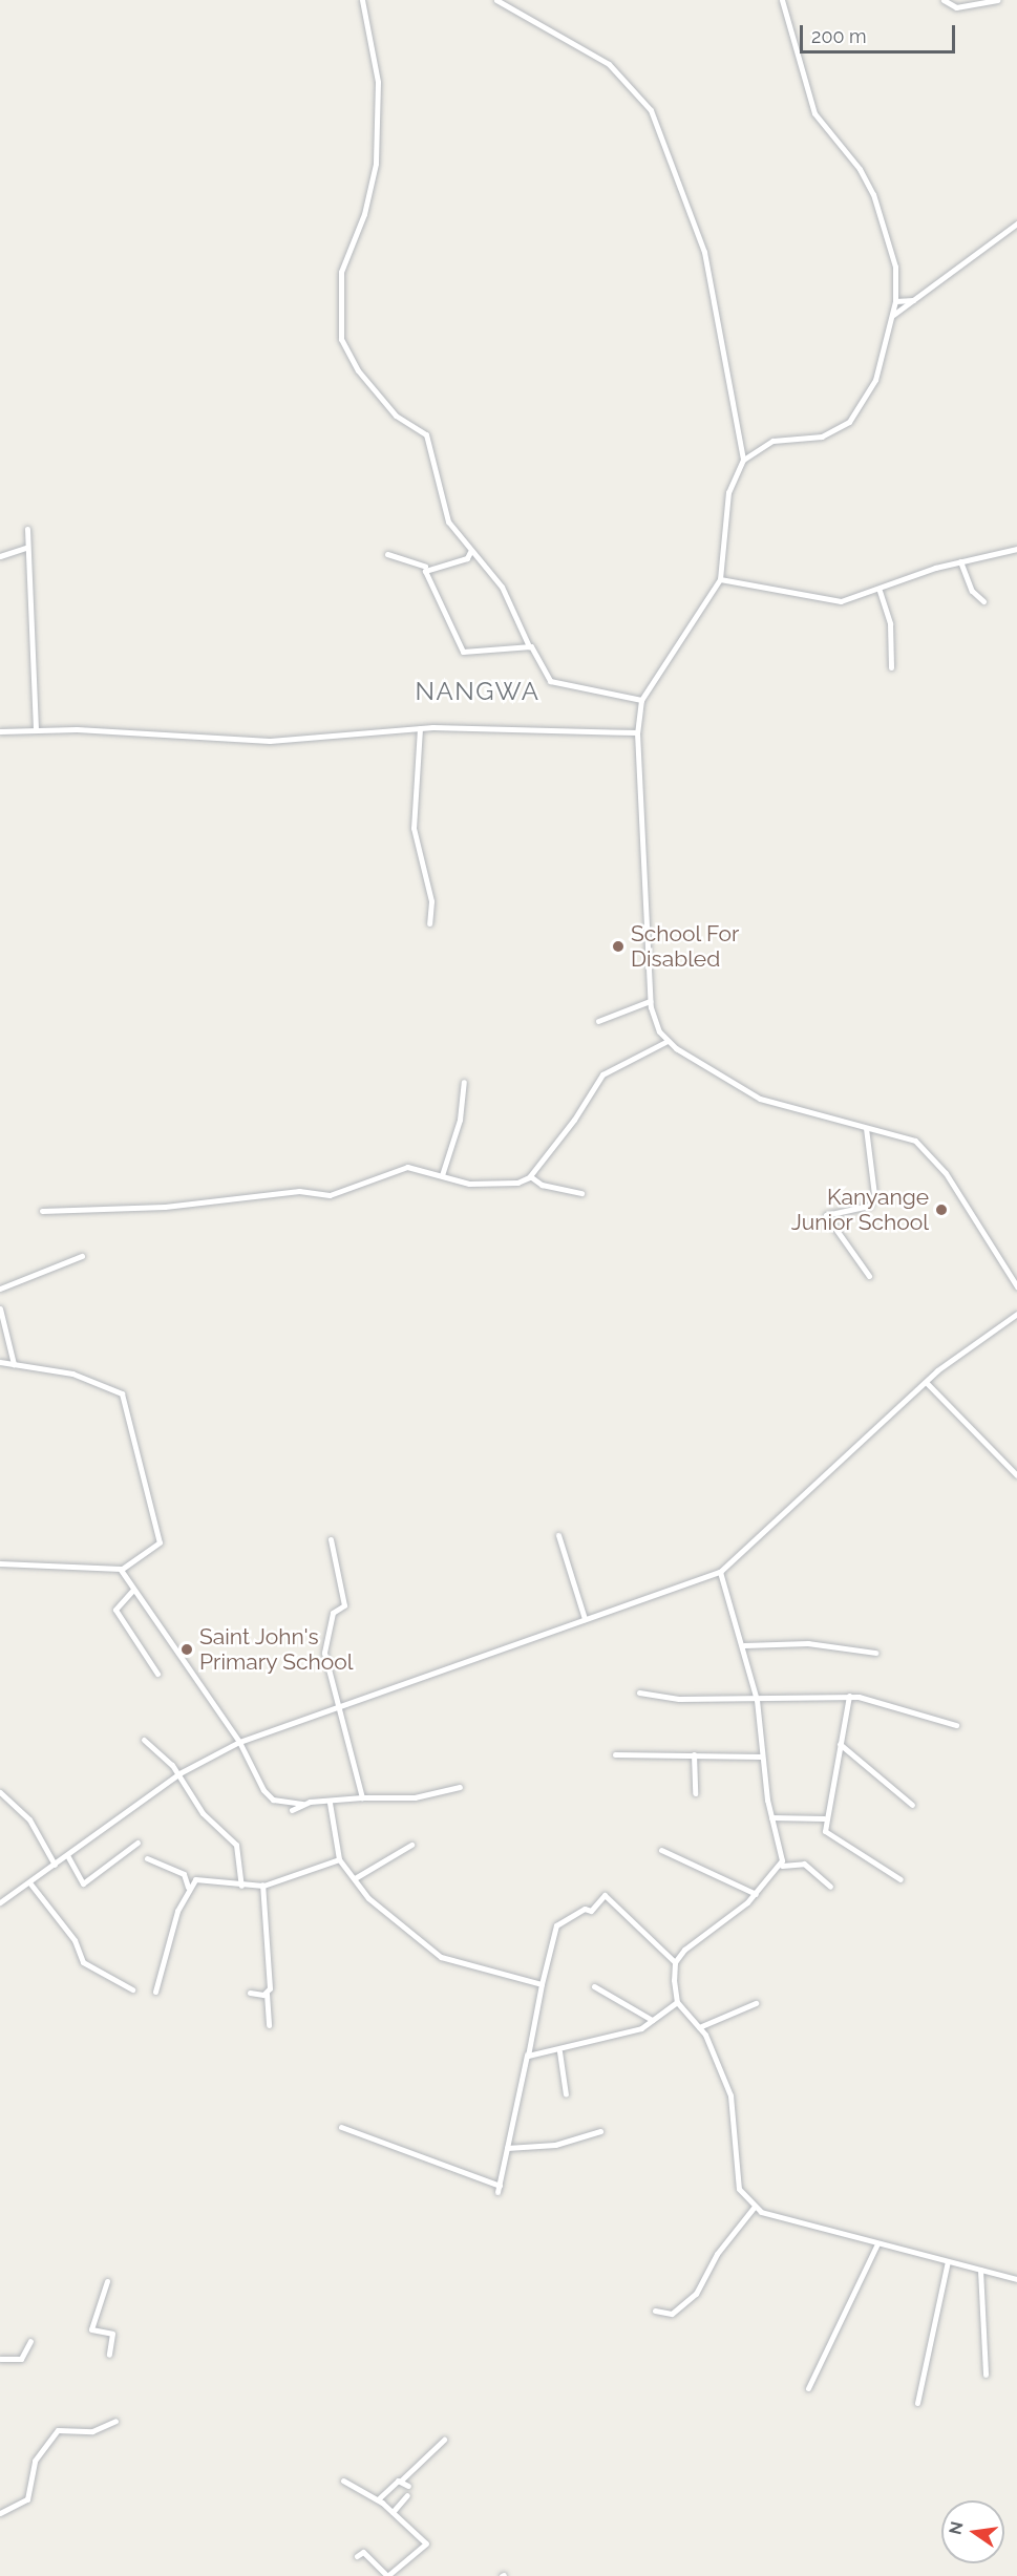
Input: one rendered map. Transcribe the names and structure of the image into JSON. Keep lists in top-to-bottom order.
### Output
{
  "districts": ["NANGWA"],
  "places": ["School For Disabled", "Kanyange Junior School", "Saint John's Primary School"],
  "scale_bar": "200 m",
  "north": "left"
}
